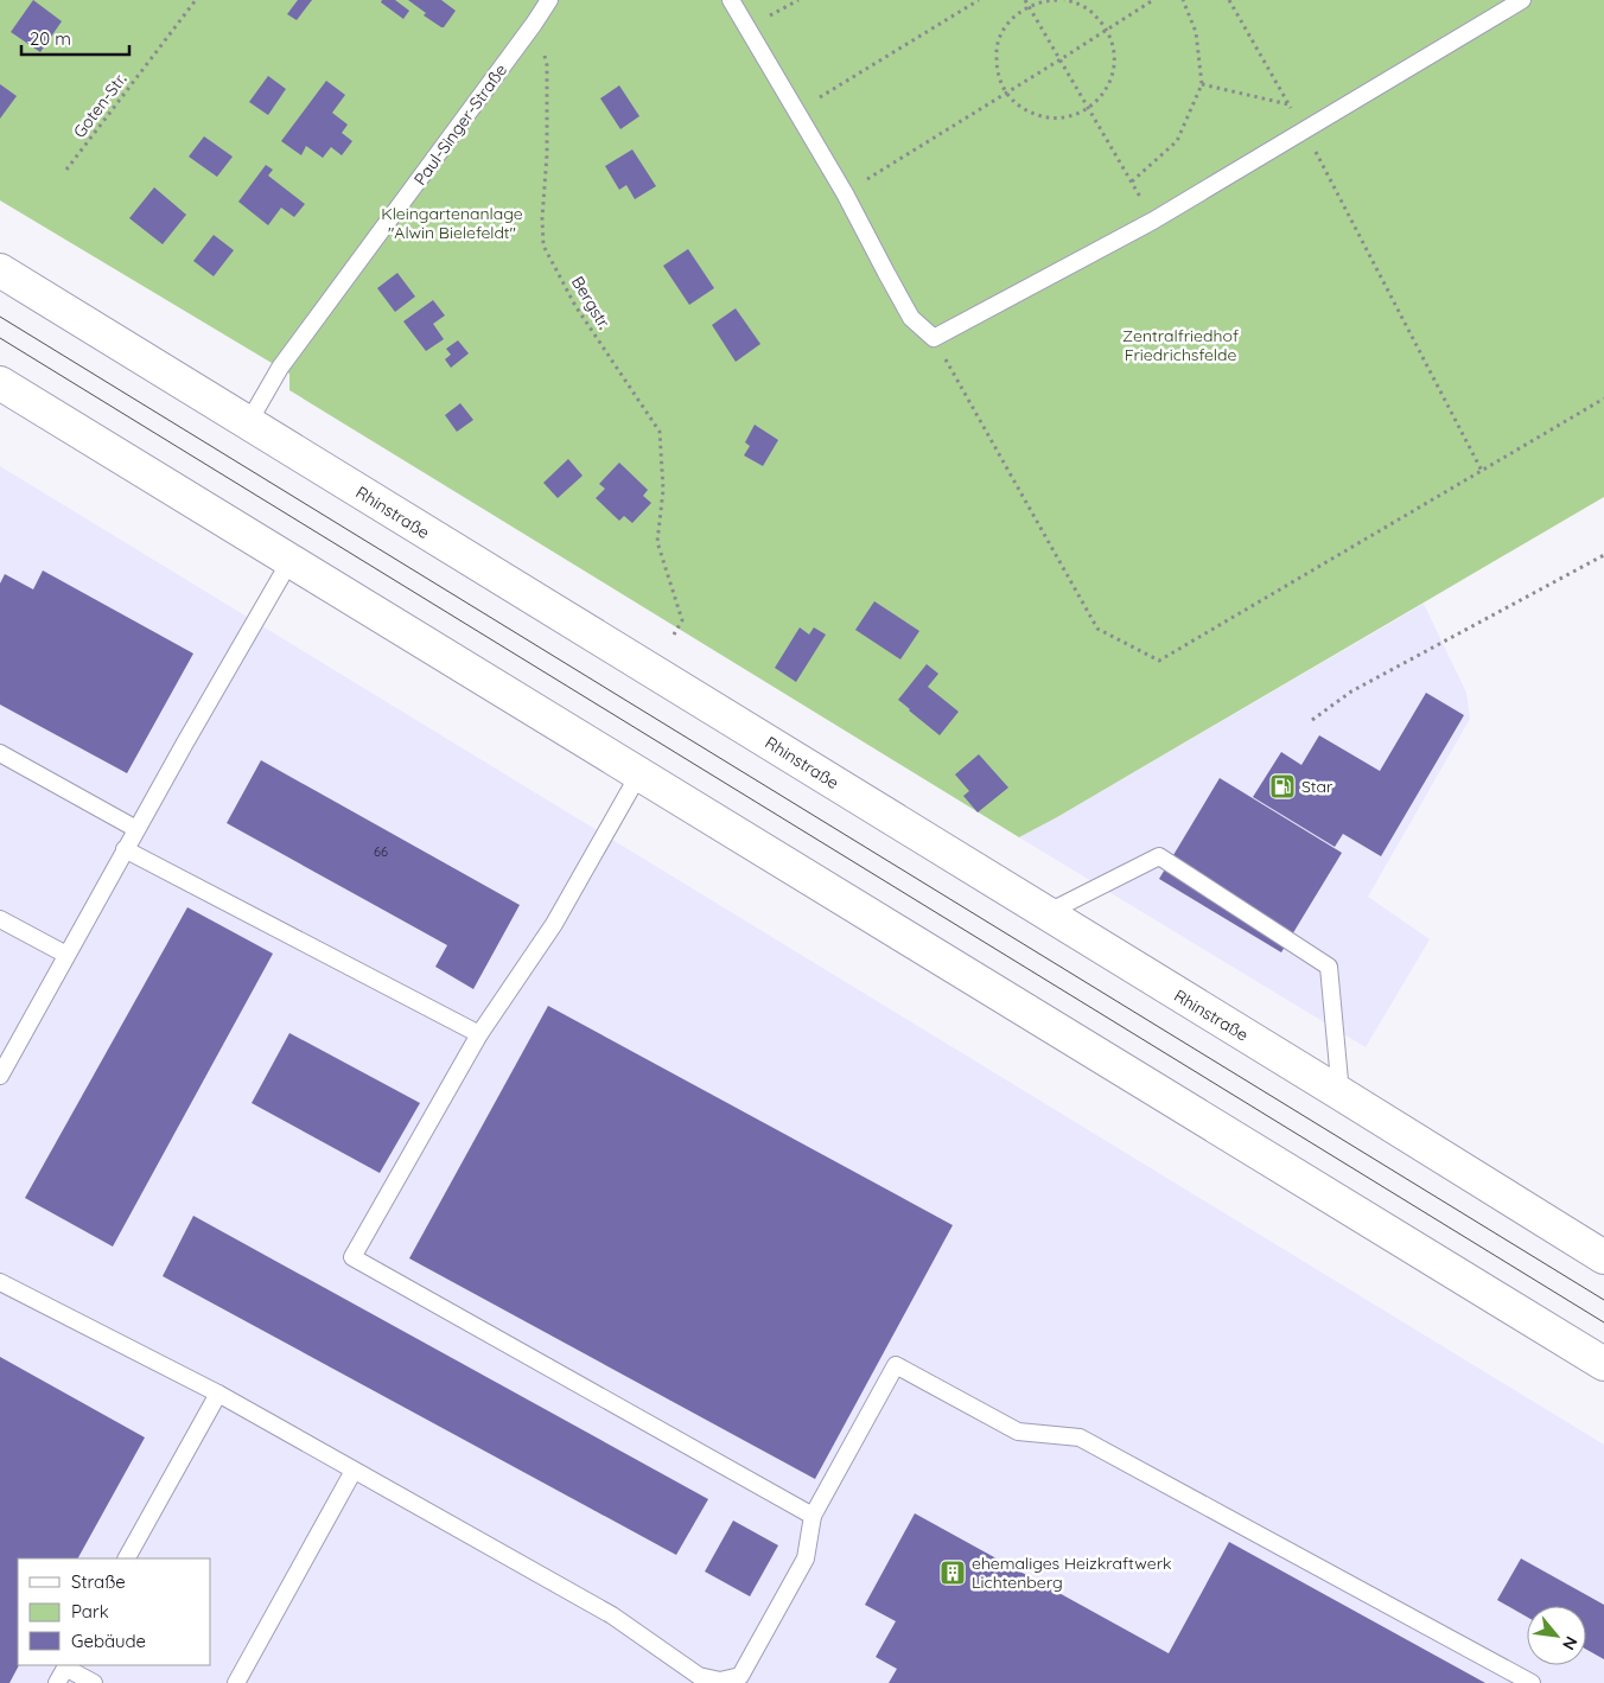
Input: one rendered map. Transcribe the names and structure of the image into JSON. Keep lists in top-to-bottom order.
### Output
{
  "streets": {
    "main road": ["Rhinstraße"],
    "lane": ["Paul-Singer-Straße"],
    "path": ["Goten-Str.", "Bergstr."]
  },
  "crossings": [
    ["Paul-Singer-Straße", "Bergstr."],
    ["Paul-Singer-Straße", "Rhinstraße"]
  ],
  "parks": ["Kleingartenanlage \"Alwin Bielefeldt\"", "Zentralfriedhof Friedrichsfelde"],
  "places": {
    "fuel station": ["Star"],
    "building": ["ehemaliges Heizkraftwerk Lichtenberg"]
  },
  "house_numbers": ["66"],
  "legend": ["Straße", "Park", "Gebäude"],
  "scale_bar": "20 m",
  "north": "bottom right"
}
